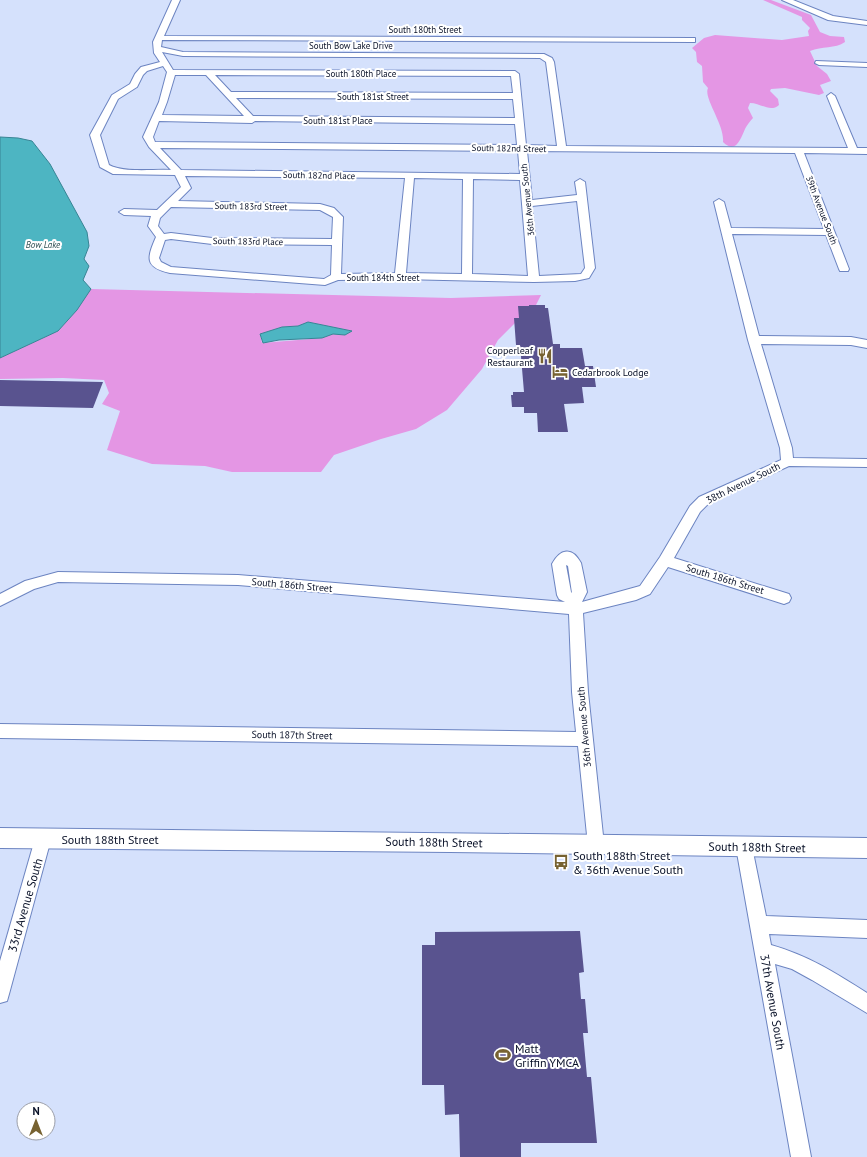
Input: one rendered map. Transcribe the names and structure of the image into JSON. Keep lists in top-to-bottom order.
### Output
{
  "streets": {
    "main road": ["South 188th Street"],
    "street": [
      "South 180th Street",
      "South Bow Lake Drive",
      "South 180th Place",
      "South 181st Street",
      "South 181st Place",
      "South 182nd Street",
      "South 182nd Place",
      "36th Avenue South",
      "South 183rd Street",
      "39th Avenue South",
      "South 183rd Place",
      "South 184th Street",
      "38th Avenue South",
      "South 186th Street",
      "South 187th Street",
      "33rd Avenue South",
      "37th Avenue South"
    ]
  },
  "crossings": [
    ["South Bow Lake Drive", "South 182nd Street"],
    ["South 180th Place", "36th Avenue South"],
    ["South 181st Street", "36th Avenue South"],
    ["South 181st Place", "36th Avenue South"],
    ["South 182nd Street", "36th Avenue South"],
    ["South 182nd Street", "39th Avenue South"],
    ["South 182nd Place", "36th Avenue South"],
    ["36th Avenue South", "South 184th Street"],
    ["36th Avenue South", "38th Avenue South"],
    ["36th Avenue South", "South 186th Street"],
    ["36th Avenue South", "South 187th Street"],
    ["36th Avenue South", "South 188th Street"],
    ["South 183rd Street", "South 183rd Place"],
    ["South 183rd Place", "South 184th Street"],
    ["38th Avenue South", "South 186th Street"],
    ["South 188th Street", "33rd Avenue South"],
    ["South 188th Street", "37th Avenue South"]
  ],
  "water": ["Bow Lake"],
  "places": {
    "restaurant": ["Copperleaf Restaurant"],
    "hotel": ["Cedarbrook Lodge"],
    "bus stop": ["South 188th Street & 36th Avenue South"],
    "sports": ["Matt Griffin YMCA"]
  },
  "north": "top"
}
